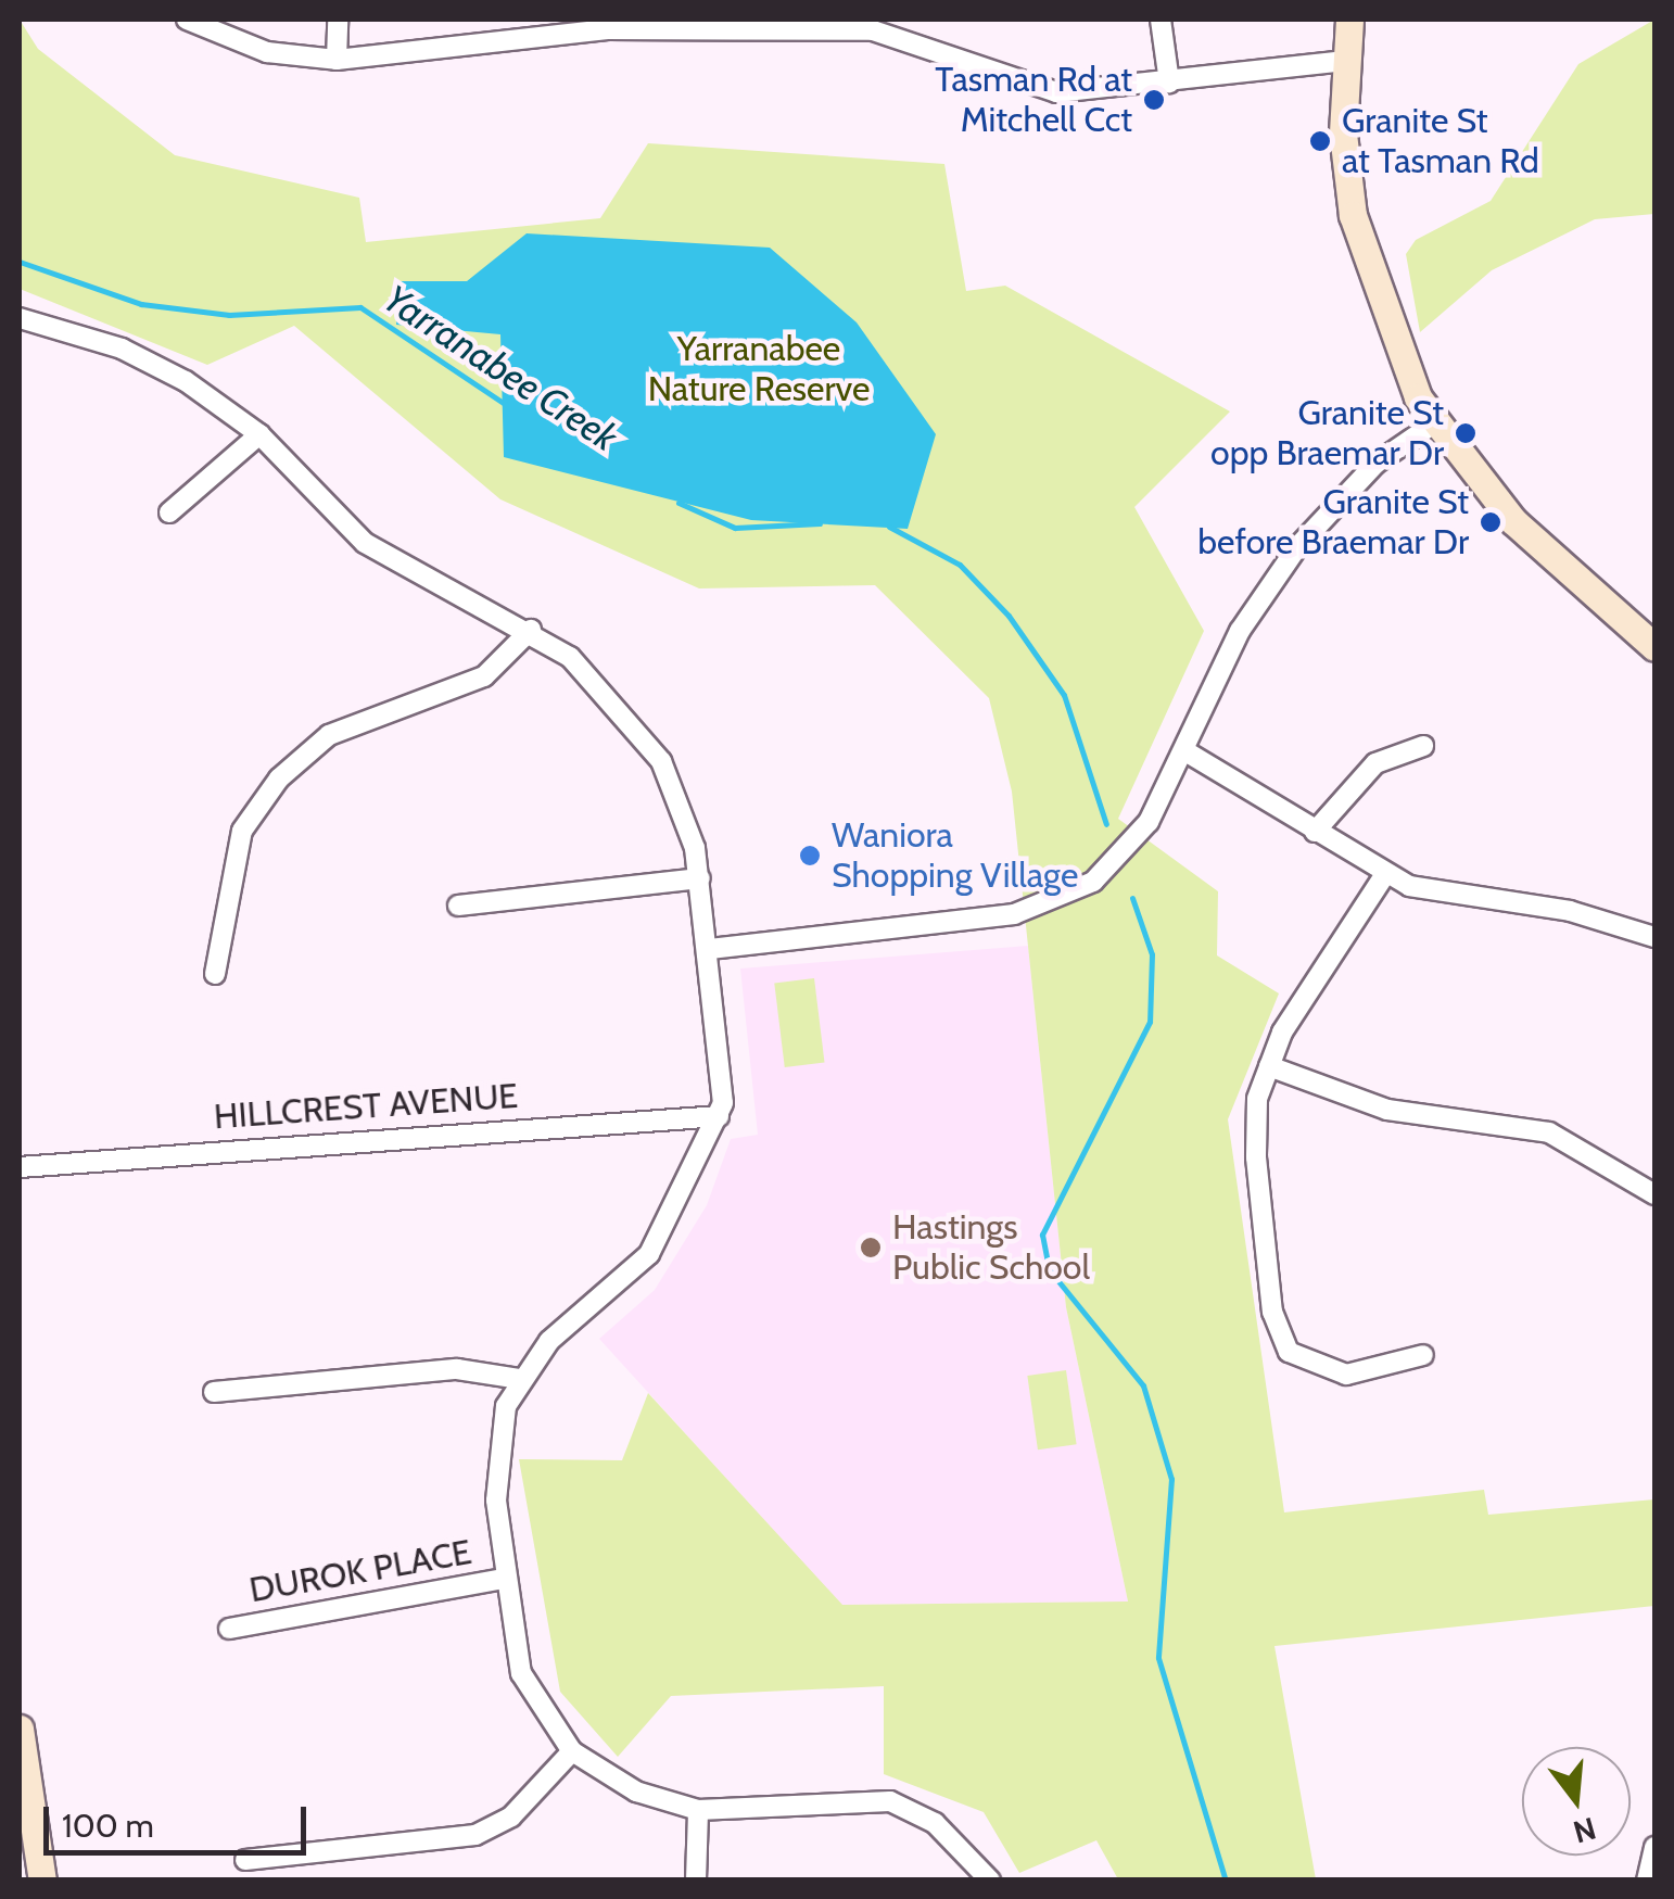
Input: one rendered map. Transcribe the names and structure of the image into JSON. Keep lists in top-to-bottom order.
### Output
{
  "streets": {
    "street": ["HILLCREST AVENUE", "DUROK PLACE"]
  },
  "water": ["Yarranabee Creek"],
  "parks": ["Yarranabee Nature Reserve"],
  "places": [
    "Tasman Rd at Mitchell Cct",
    "Granite St at Tasman Rd",
    "Granite St opp Braemar Dr",
    "Granite St before Braemar Dr",
    "Waniora Shopping Village",
    "Hastings Public School"
  ],
  "scale_bar": "100 m",
  "north": "bottom"
}
